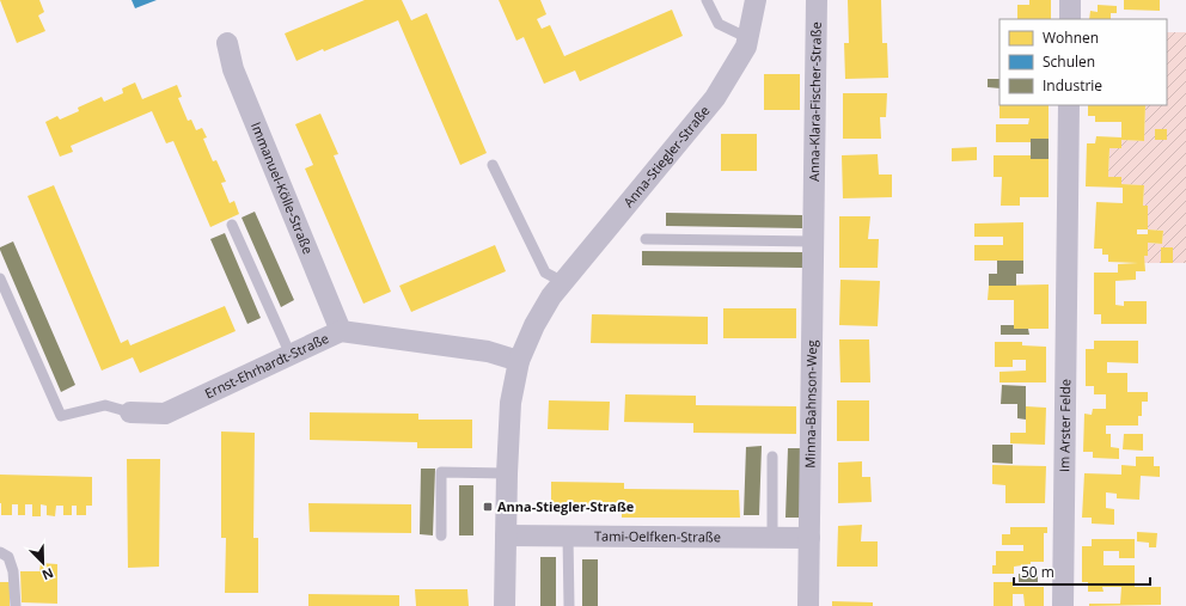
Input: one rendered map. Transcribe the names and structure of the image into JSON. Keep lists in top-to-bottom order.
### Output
{
  "streets": {
    "street": [
      "Anna-Klara-Fischer-Straße",
      "Anna-Stiegler-Straße",
      "Immanuel-Kölle-Straße",
      "Ernst-Ehrhardt-Straße",
      "Minna-Bahnson-Weg",
      "Im Arster Felde",
      "Tami-Oelfken-Straße"
    ]
  },
  "crossings": [
    ["Anna-Klara-Fischer-Straße", "Minna-Bahnson-Weg"],
    ["Anna-Stiegler-Straße", "Ernst-Ehrhardt-Straße"],
    ["Anna-Stiegler-Straße", "Tami-Oelfken-Straße"],
    ["Immanuel-Kölle-Straße", "Ernst-Ehrhardt-Straße"],
    ["Minna-Bahnson-Weg", "Tami-Oelfken-Straße"]
  ],
  "places": {
    "transit": ["Anna-Stiegler-Straße"]
  },
  "legend": ["Wohnen", "Schulen", "Industrie"],
  "scale_bar": "50 m",
  "north": "bottom right"
}
